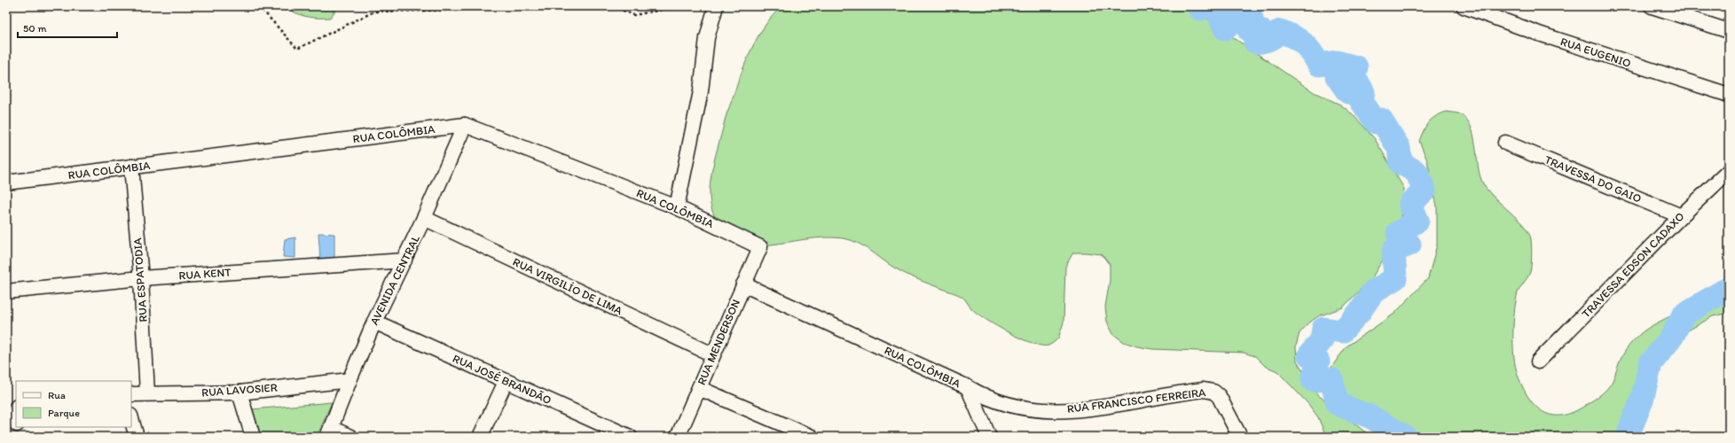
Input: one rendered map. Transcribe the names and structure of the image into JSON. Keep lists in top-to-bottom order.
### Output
{
  "streets": {
    "street": [
      "RUA EUGENIO",
      "RUA COLÔMBIA",
      "TRAVESSA DO GAIO",
      "TRAVESSA EDSON CADAXO",
      "RUA KENT",
      "RUA ESPATODIA",
      "AVENIDA CENTRAL",
      "RUA VIRGILÍO DE LIMA",
      "RUA MENDERSON",
      "RUA JOSÉ BRANDÃO",
      "RUA LAVOSIER",
      "RUA FRANCISCO FERREIRA"
    ]
  },
  "crossings": [
    ["RUA COLÔMBIA", "RUA ESPATODIA"],
    ["RUA COLÔMBIA", "AVENIDA CENTRAL"],
    ["RUA COLÔMBIA", "RUA MENDERSON"],
    ["RUA COLÔMBIA", "RUA FRANCISCO FERREIRA"],
    ["TRAVESSA DO GAIO", "TRAVESSA EDSON CADAXO"],
    ["RUA KENT", "RUA ESPATODIA"],
    ["RUA KENT", "AVENIDA CENTRAL"],
    ["RUA ESPATODIA", "RUA LAVOSIER"],
    ["AVENIDA CENTRAL", "RUA VIRGILÍO DE LIMA"],
    ["AVENIDA CENTRAL", "RUA JOSÉ BRANDÃO"],
    ["AVENIDA CENTRAL", "RUA LAVOSIER"],
    ["RUA VIRGILÍO DE LIMA", "RUA MENDERSON"]
  ],
  "legend": ["Rua", "Parque"],
  "scale_bar": "50 m"
}
